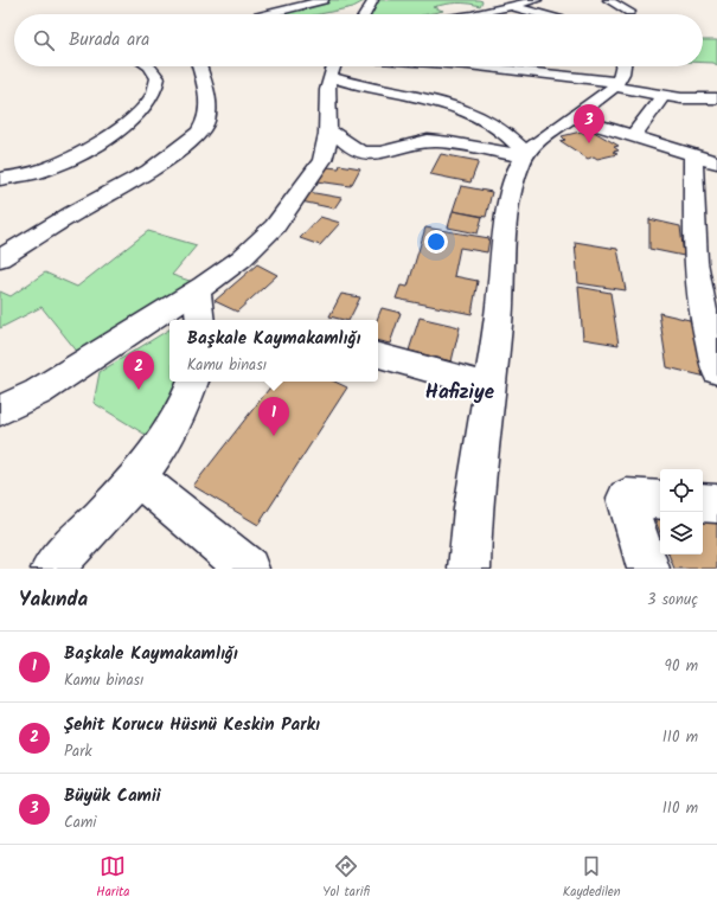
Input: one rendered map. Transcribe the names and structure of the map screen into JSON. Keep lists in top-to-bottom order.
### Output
{
  "districts": ["Hafiziye"],
  "page": {
    "search": "Burada ara",
    "pins": ["3", "2", "1"],
    "popup": ["Başkale Kaymakamlığı", "Kamu binası"],
    "heading": ["Yakında", "3 sonuç"],
    "list": [
      {
        "mark": "1",
        "name": "Başkale Kaymakamlığı",
        "note": "Kamu binası",
        "value": "90 m"
      },
      {
        "mark": "2",
        "name": "Şehit Korucu Hüsnü Keskin Parkı",
        "note": "Park",
        "value": "110 m"
      },
      {
        "mark": "3",
        "name": "Büyük Camii",
        "note": "Cami",
        "value": "110 m"
      }
    ],
    "nav": ["Harita", "Yol tarifi", "Kaydedilen"]
  }
}
